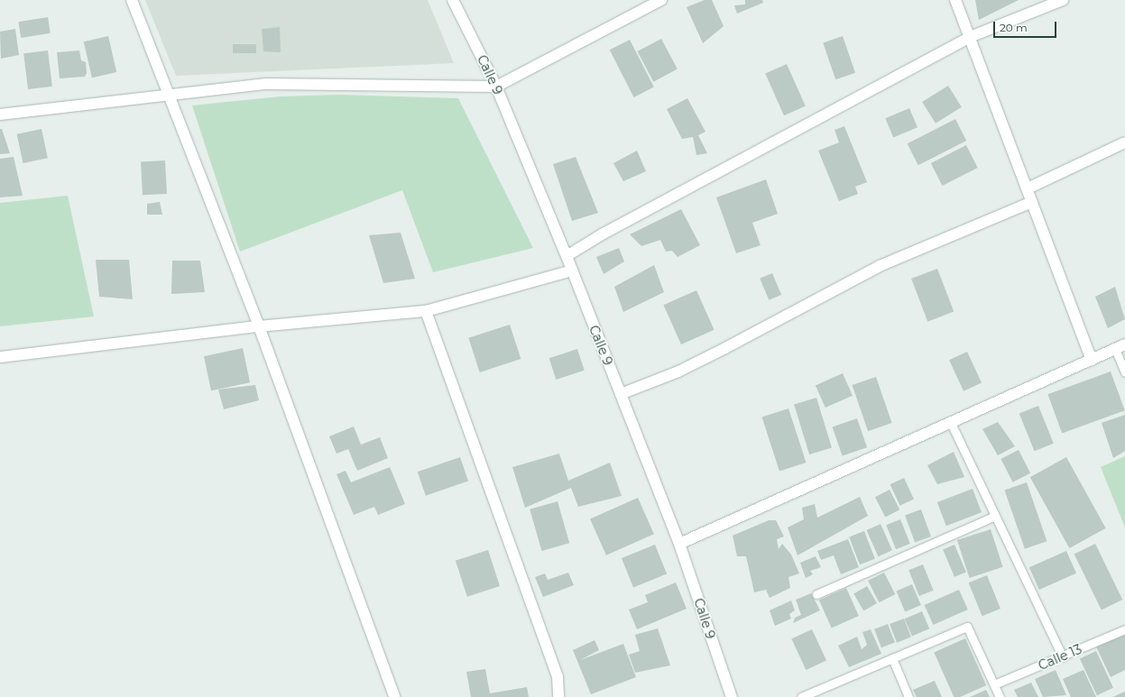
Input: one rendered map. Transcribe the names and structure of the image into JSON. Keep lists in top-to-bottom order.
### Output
{
  "streets": {
    "street": ["Calle 9"],
    "lane": ["Calle 13"]
  },
  "scale_bar": "20 m"
}
